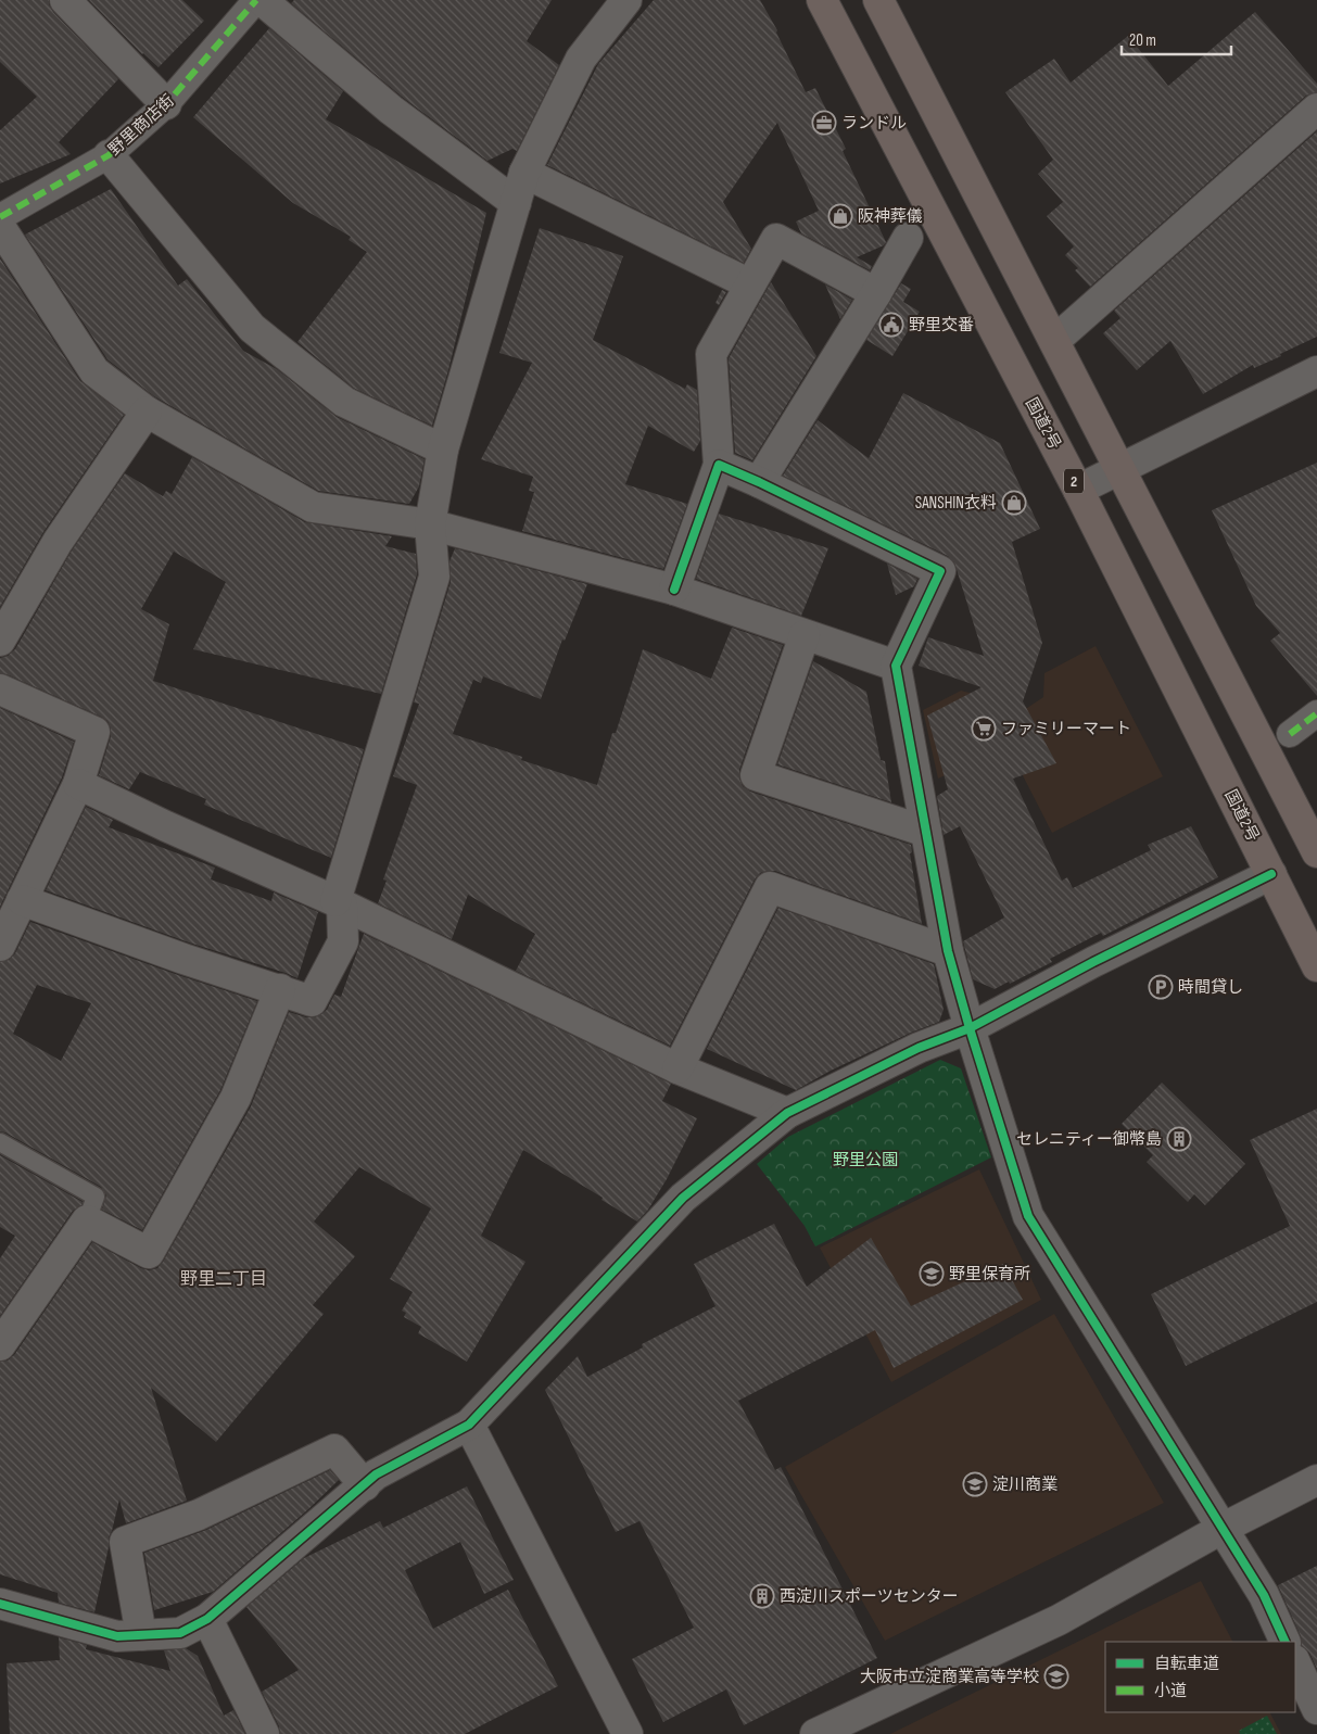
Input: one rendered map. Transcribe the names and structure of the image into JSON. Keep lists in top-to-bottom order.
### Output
{
  "streets": {
    "highway": ["国道2号", "2"],
    "street": ["野里商店街"]
  },
  "districts": ["野里二丁目"],
  "parks": ["野里公園"],
  "places": {
    "office": ["ランドル"],
    "shop": ["阪神葬儀", "SANSHIN衣料"],
    "public building": ["野里交番"],
    "supermarket": ["ファミリーマート"],
    "parking": ["時間貸し"],
    "building": ["セレニティー御幣島", "西淀川スポーツセンター"],
    "school or university": ["野里保育所", "淀川商業", "大阪市立淀商業高等学校"]
  },
  "legend": ["自転車道", "小道"],
  "scale_bar": "20 m"
}
